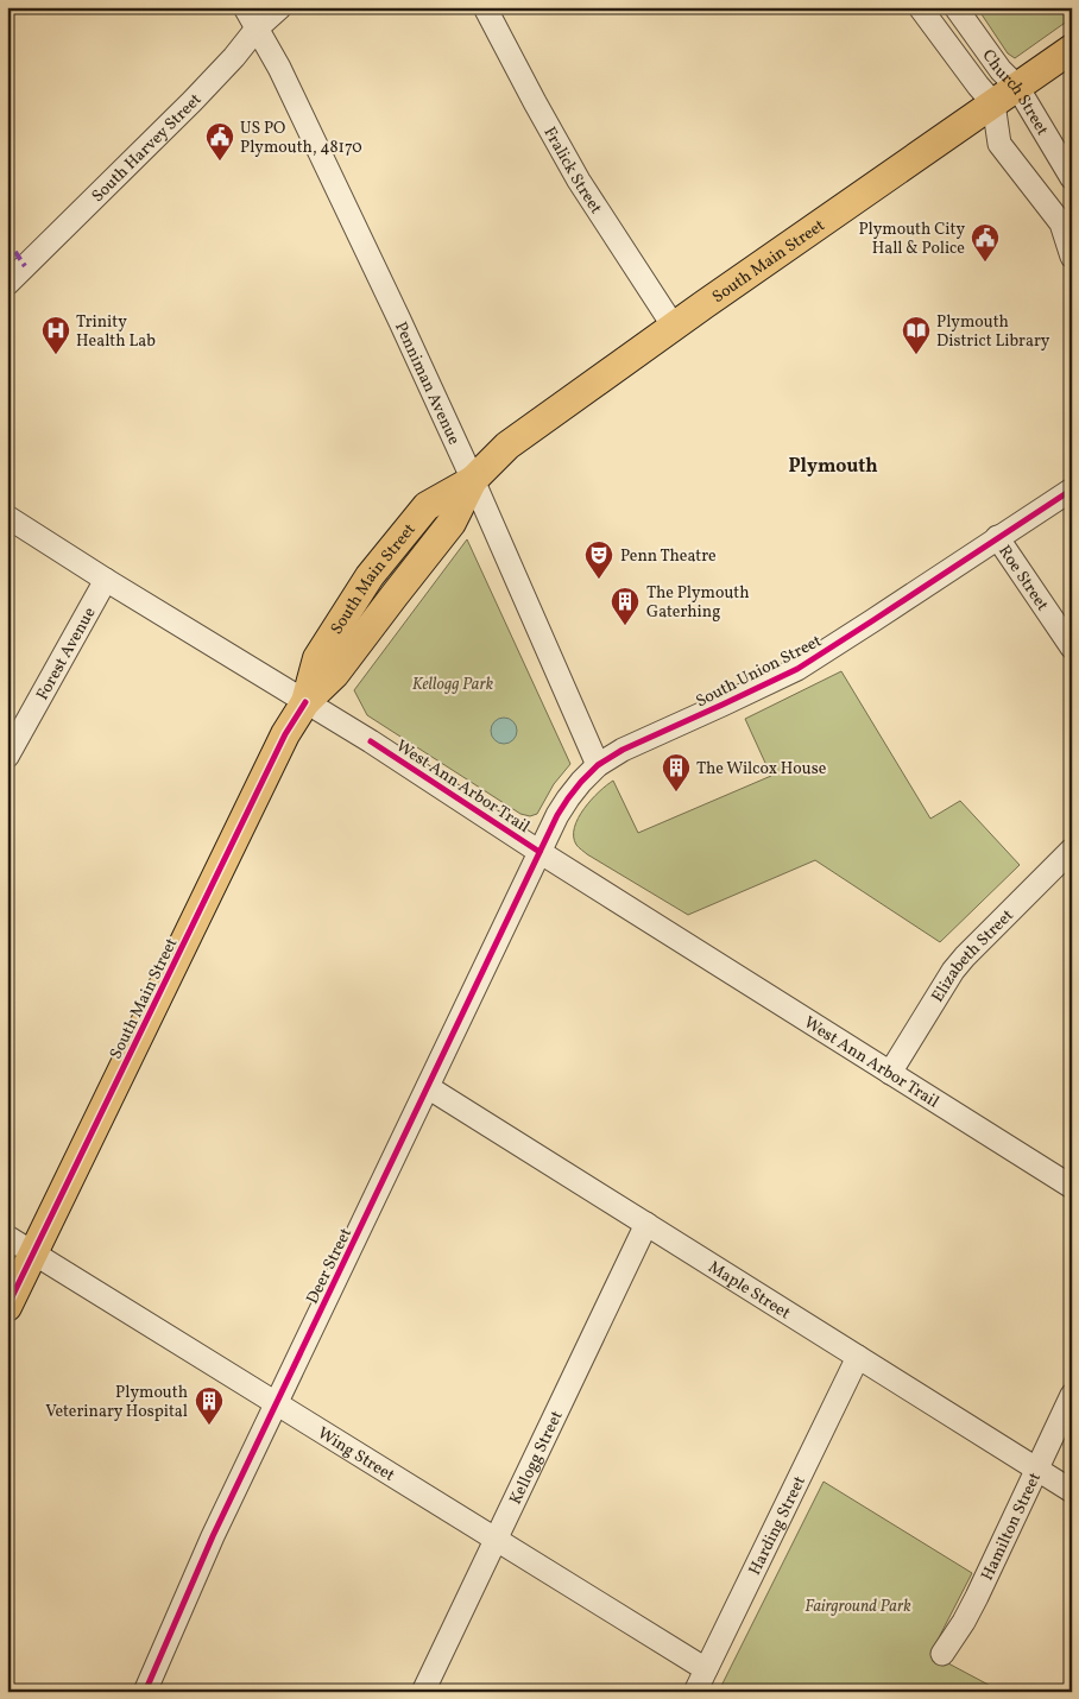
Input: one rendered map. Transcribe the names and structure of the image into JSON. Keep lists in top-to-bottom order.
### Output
{
  "streets": {
    "main road": ["South Main Street"],
    "street": [
      "Church Street",
      "South Harvey Street",
      "Fralick Street",
      "Penniman Avenue",
      "Roe Street",
      "Forest Avenue",
      "South Union Street",
      "West Ann Arbor Trail",
      "Elizabeth Street",
      "Deer Street",
      "Maple Street",
      "Wing Street",
      "Kellogg Street",
      "Harding Street",
      "Hamilton Street"
    ]
  },
  "crossings": [
    ["Church Street", "South Main Street"],
    ["South Harvey Street", "Penniman Avenue"],
    ["Fralick Street", "South Main Street"],
    ["South Main Street", "Penniman Avenue"],
    ["South Main Street", "West Ann Arbor Trail"],
    ["South Main Street", "Wing Street"],
    ["Penniman Avenue", "South Union Street"],
    ["Roe Street", "South Union Street"],
    ["Forest Avenue", "West Ann Arbor Trail"],
    ["South Union Street", "West Ann Arbor Trail"],
    ["South Union Street", "Deer Street"],
    ["West Ann Arbor Trail", "Elizabeth Street"],
    ["West Ann Arbor Trail", "Deer Street"],
    ["Deer Street", "Maple Street"],
    ["Deer Street", "Wing Street"],
    ["Maple Street", "Kellogg Street"],
    ["Maple Street", "Harding Street"],
    ["Maple Street", "Hamilton Street"],
    ["Wing Street", "Kellogg Street"],
    ["Wing Street", "Harding Street"]
  ],
  "districts": ["Plymouth"],
  "parks": ["Kellogg Park", "Fairground Park"],
  "places": {
    "public building": ["US PO Plymouth, 48170", "Plymouth City Hall & Police"],
    "hospital": ["Trinity Health Lab"],
    "library": ["Plymouth District Library"],
    "theatre": ["Penn Theatre"],
    "building": ["The Plymouth Gaterhing", "The Wilcox House", "Plymouth Veterinary Hospital"]
  }
}
